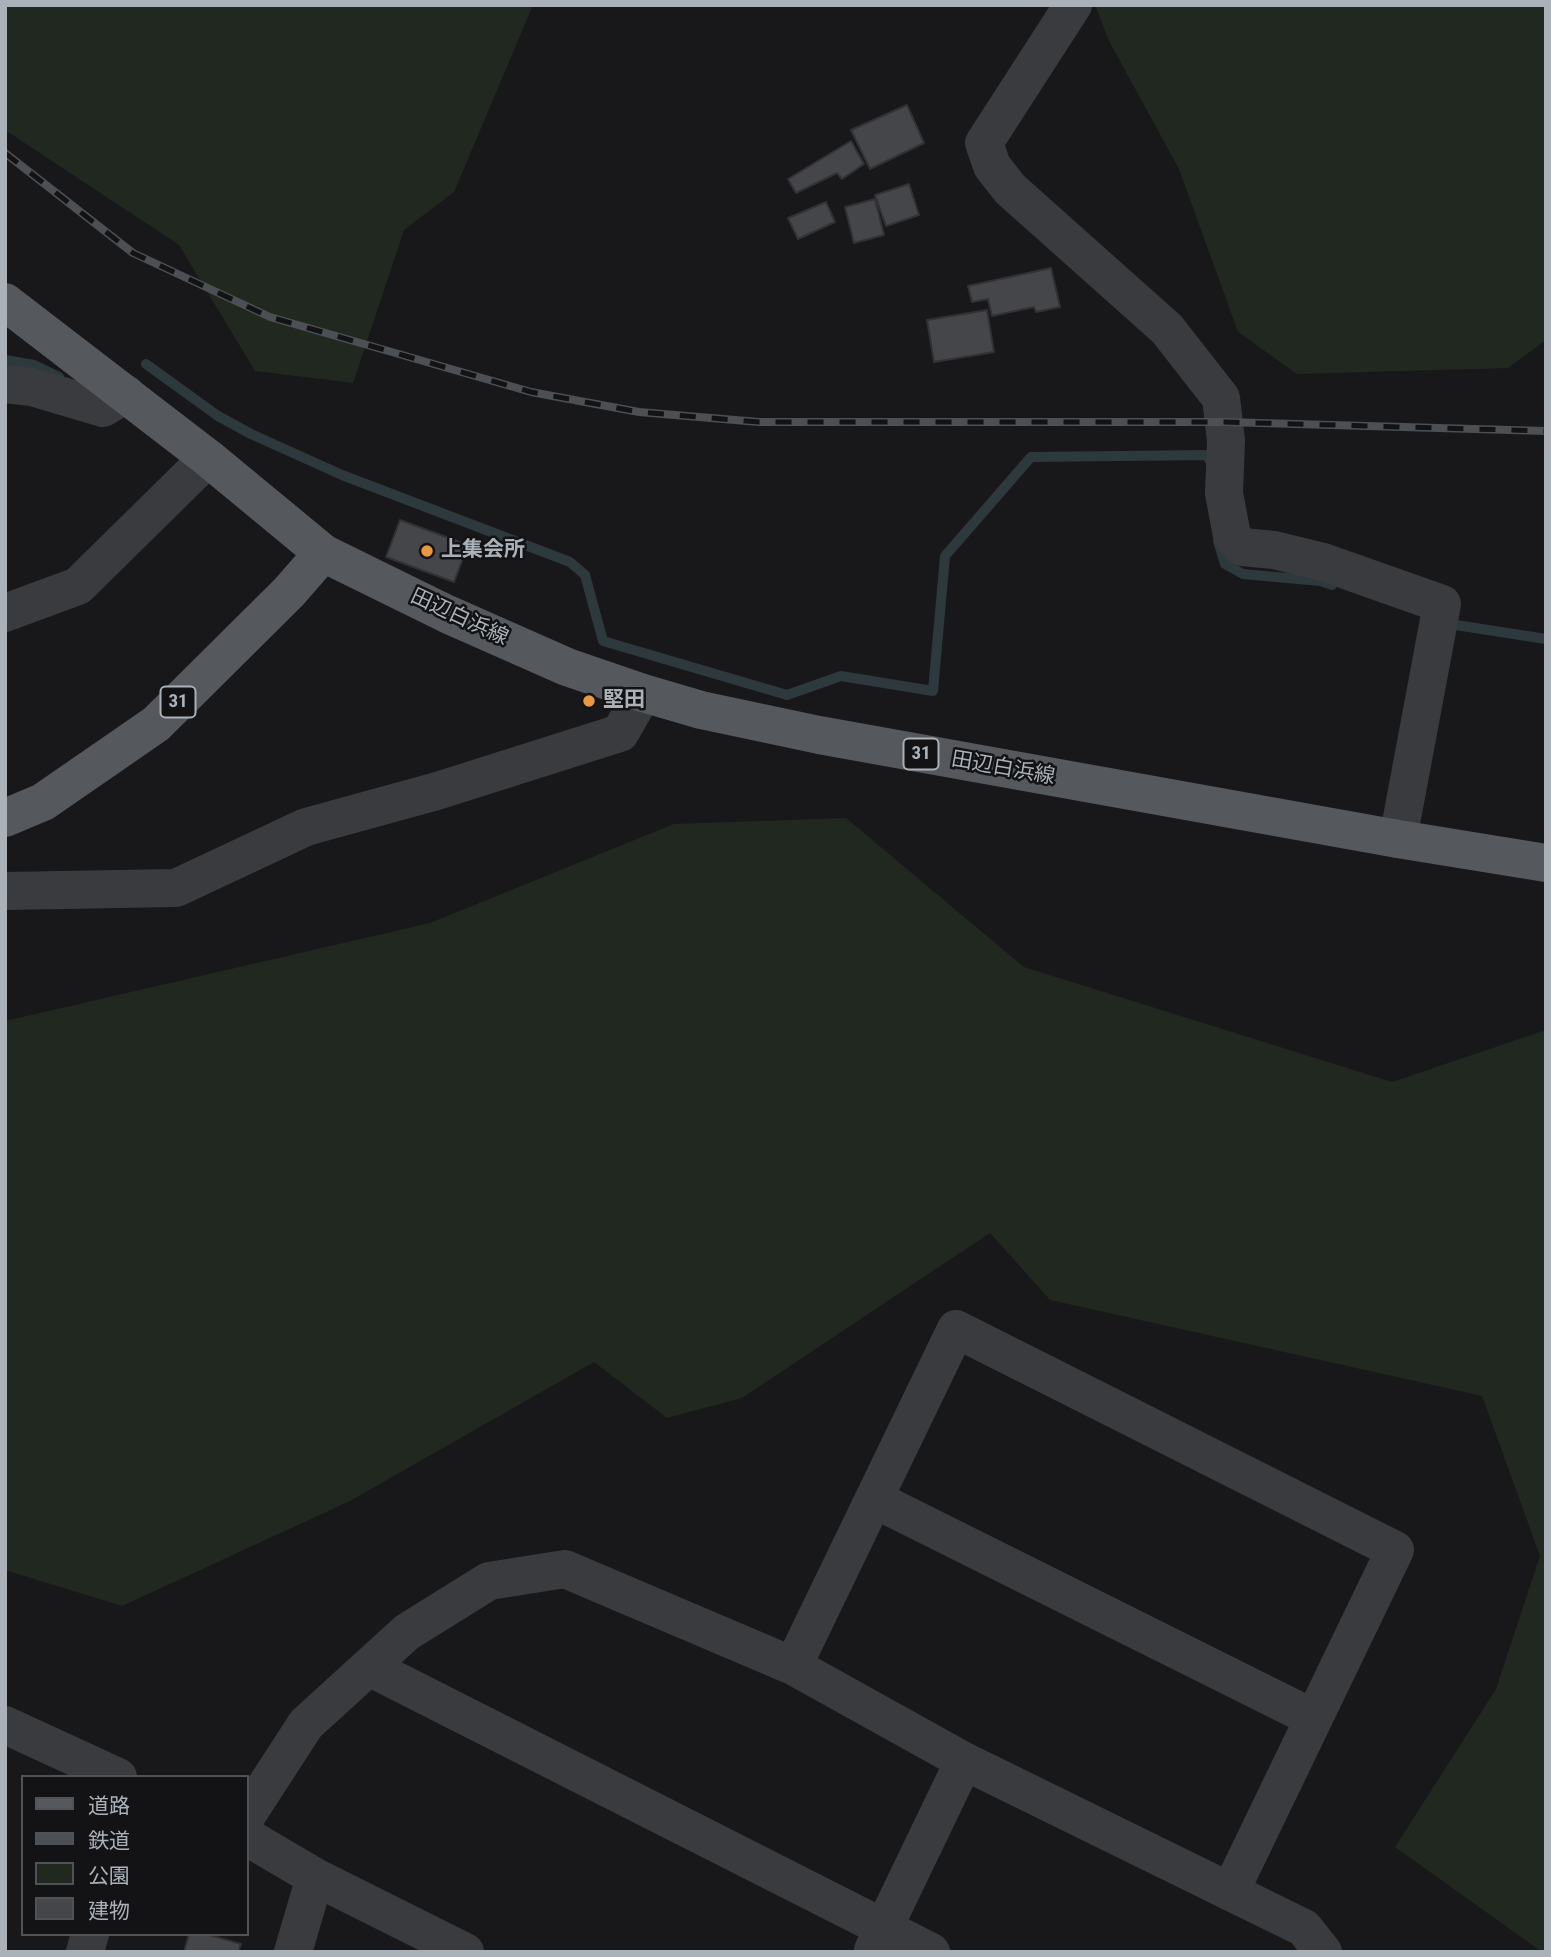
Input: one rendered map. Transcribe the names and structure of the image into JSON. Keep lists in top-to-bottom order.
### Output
{
  "streets": {
    "main road": ["田辺白浜線", "31"]
  },
  "crossings": [
    ["田辺白浜線", "31"]
  ],
  "places": ["上集会所", "堅田"],
  "legend": [
    "道路",
    "鉄道",
    "公園",
    "建物"
  ]
}
